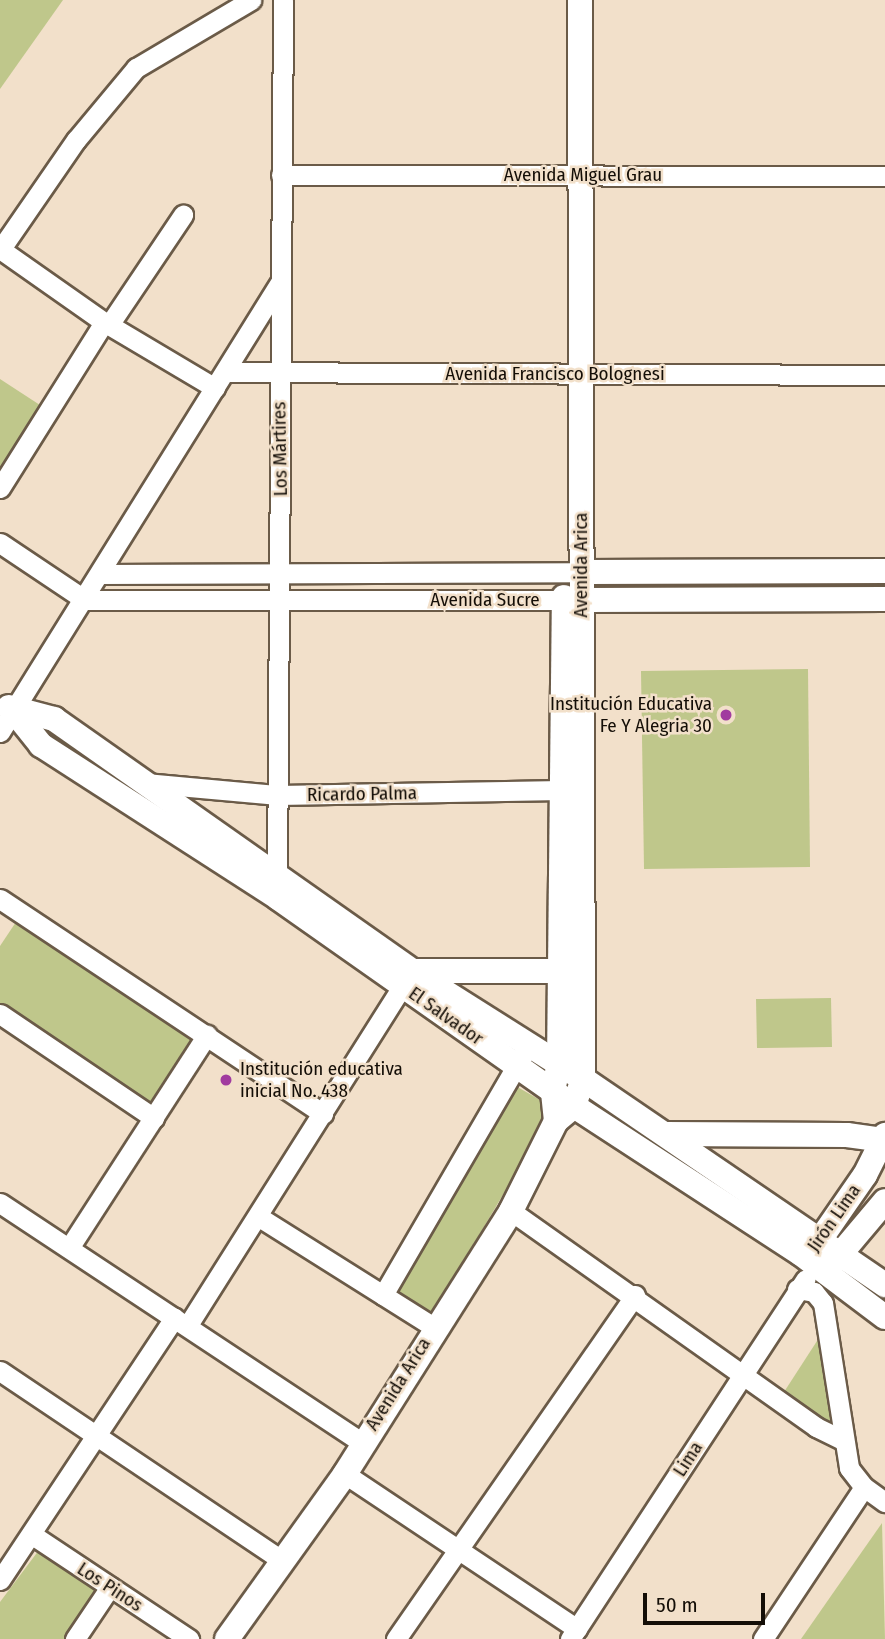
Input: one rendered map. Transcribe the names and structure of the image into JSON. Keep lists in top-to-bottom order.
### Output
{
  "streets": {
    "street": [
      "Avenida Miguel Grau",
      "Avenida Francisco Bolognesi",
      "Los Mártires",
      "Avenida Arica",
      "Avenida Sucre",
      "Ricardo Palma",
      "El Salvador",
      "Jirón Lima",
      "Lima",
      "Los Pinos"
    ]
  },
  "crossings": [
    ["Avenida Miguel Grau", "Los Mártires"],
    ["Avenida Miguel Grau", "Avenida Arica"],
    ["Avenida Francisco Bolognesi", "Los Mártires"],
    ["Avenida Francisco Bolognesi", "Avenida Arica"],
    ["Los Mártires", "Avenida Sucre"],
    ["Los Mártires", "Ricardo Palma"],
    ["Los Mártires", "El Salvador"],
    ["Avenida Arica", "Avenida Sucre"],
    ["Avenida Arica", "Ricardo Palma"],
    ["Avenida Arica", "El Salvador"],
    ["Ricardo Palma", "El Salvador"],
    ["El Salvador", "Jirón Lima"],
    ["El Salvador", "Lima"],
    ["Jirón Lima", "Lima"]
  ],
  "places": ["Institución Educativa Fe Y Alegria 30", "Institución educativa inicial No. 438"],
  "scale_bar": "50 m"
}
